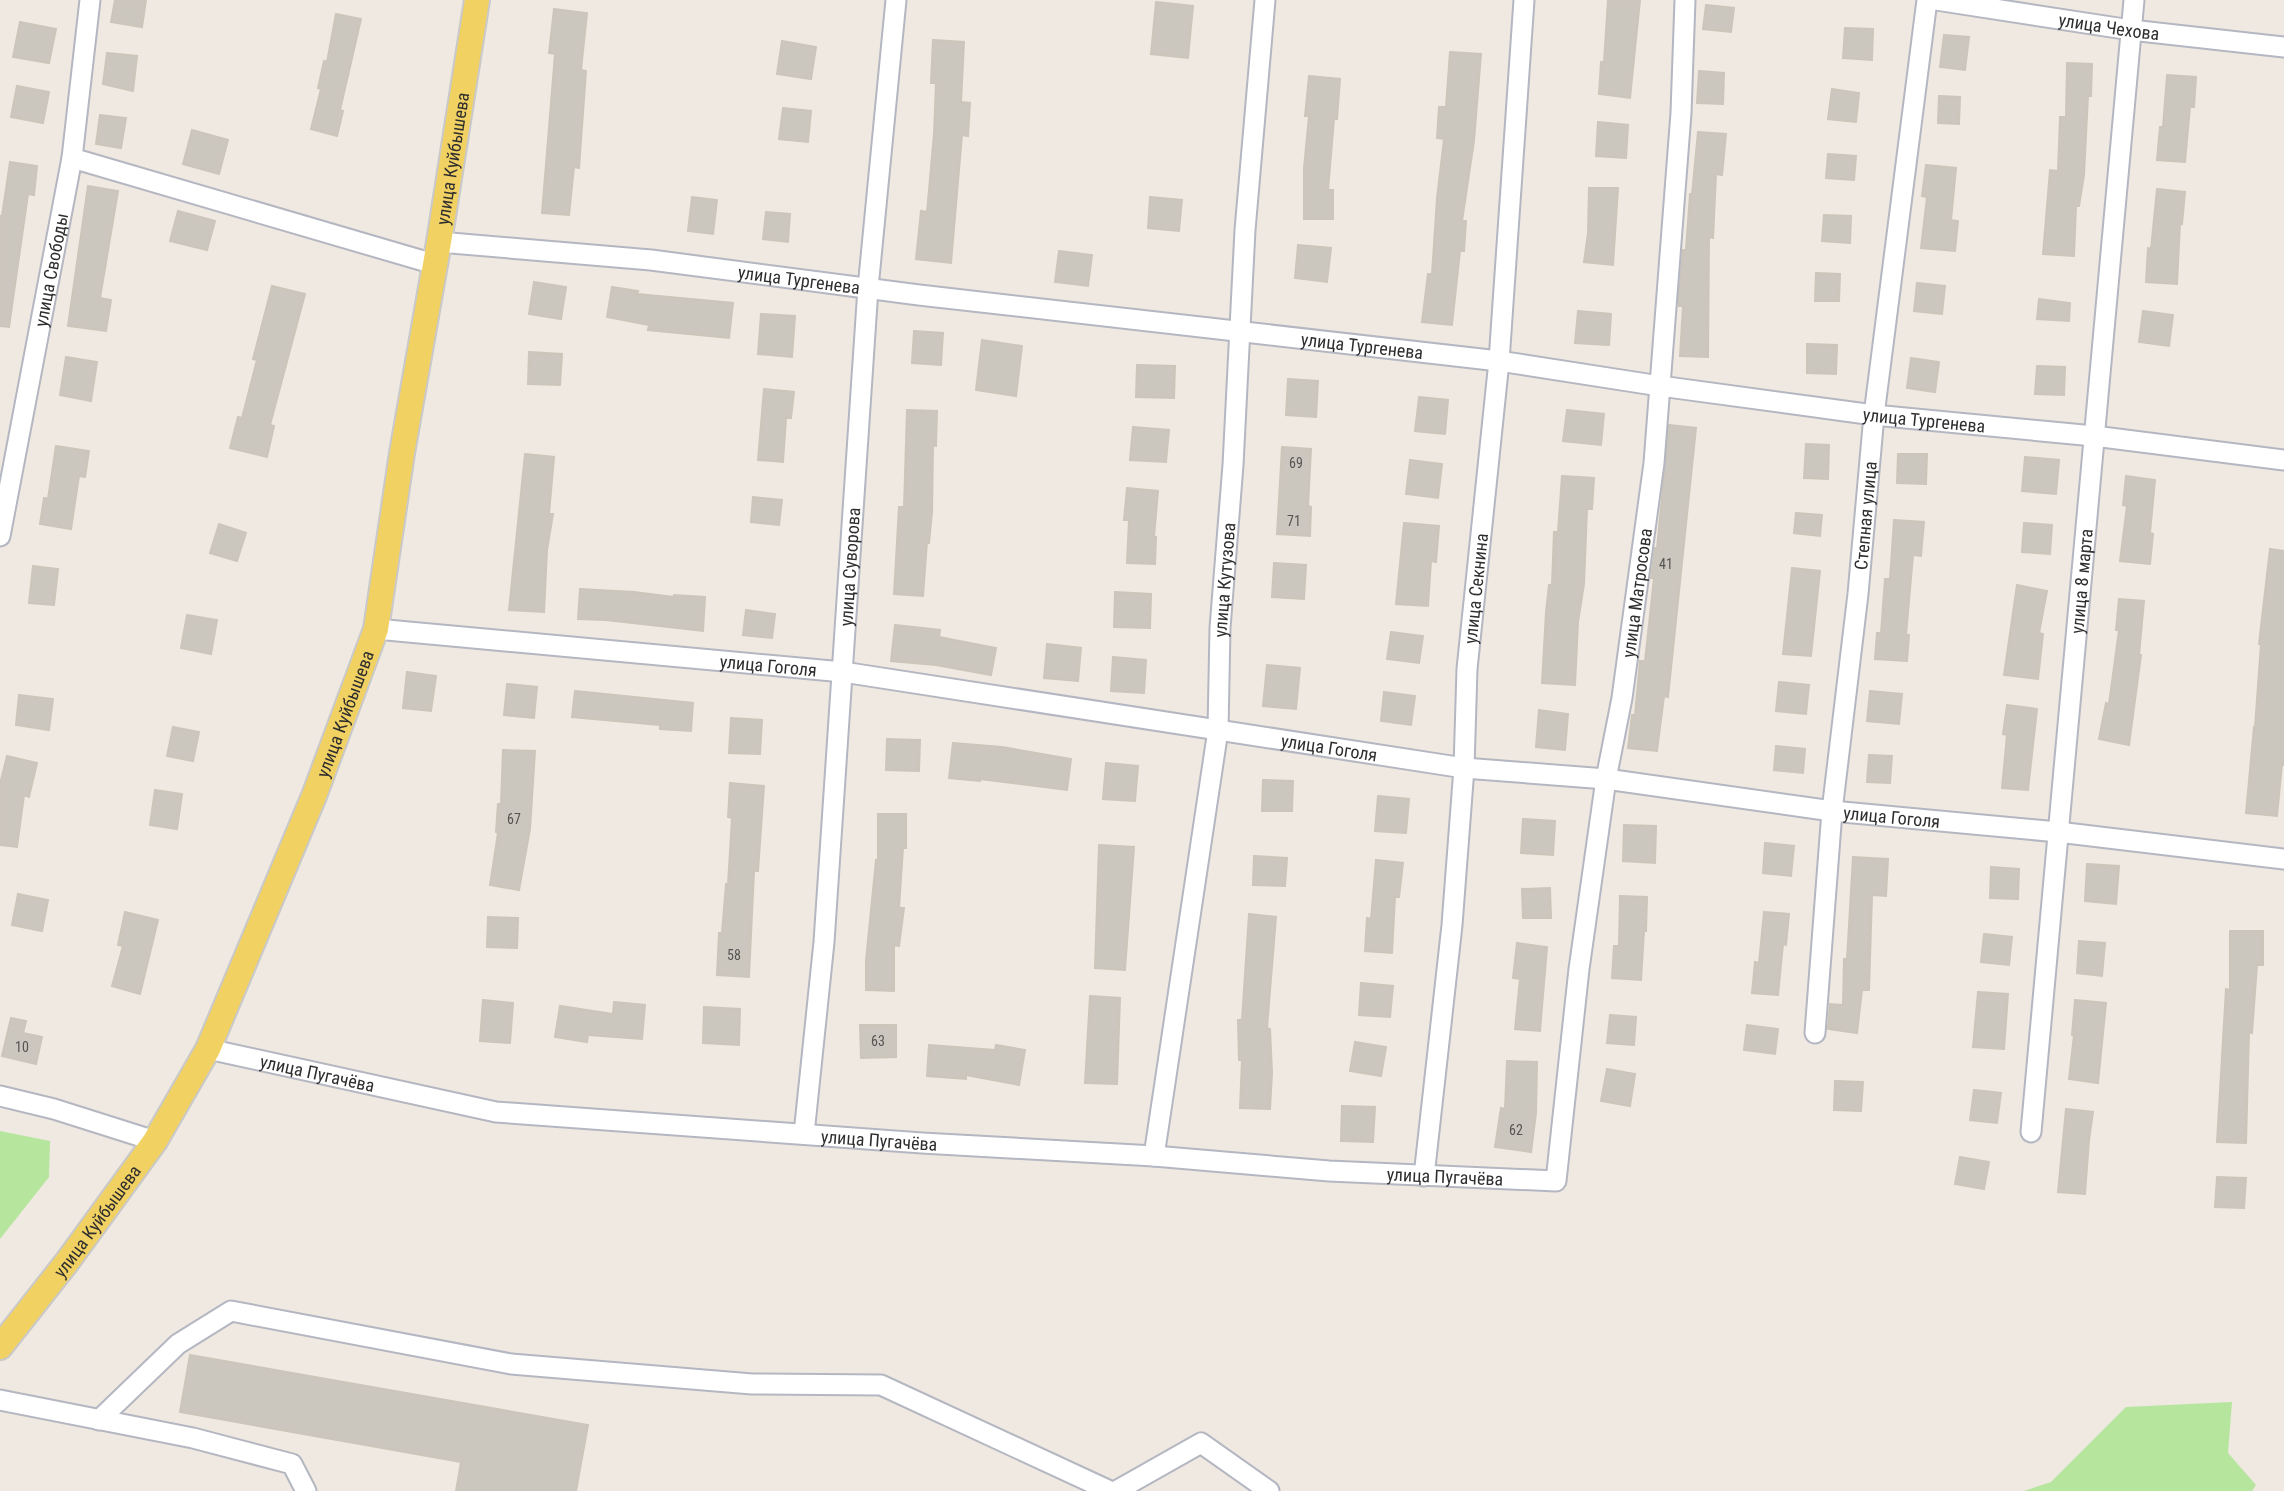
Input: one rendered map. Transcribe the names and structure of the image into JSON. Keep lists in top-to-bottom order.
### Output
{
  "streets": {
    "main road": ["улица Куйбышева"],
    "street": [
      "улица Чехова",
      "улица Свободы",
      "улица Тургенева",
      "Степная улица",
      "улица Суворова",
      "улица Кутузова",
      "улица 8 марта",
      "улица Секнина",
      "улица Матросова",
      "улица Гоголя",
      "улица Пугачёва"
    ]
  },
  "crossings": [
    ["улица Чехова", "улица 8 марта"],
    ["улица Куйбышева", "улица Тургенева"],
    ["улица Куйбышева", "улица Гоголя"],
    ["улица Куйбышева", "улица Пугачёва"],
    ["улица Свободы", "улица Тургенева"],
    ["улица Тургенева", "Степная улица"],
    ["улица Тургенева", "улица Суворова"],
    ["улица Тургенева", "улица Кутузова"],
    ["улица Тургенева", "улица 8 марта"],
    ["улица Тургенева", "улица Секнина"],
    ["улица Тургенева", "улица Матросова"],
    ["Степная улица", "улица Гоголя"],
    ["улица Суворова", "улица Гоголя"],
    ["улица Суворова", "улица Пугачёва"],
    ["улица Кутузова", "улица Гоголя"],
    ["улица Кутузова", "улица Пугачёва"],
    ["улица 8 марта", "улица Гоголя"],
    ["улица Секнина", "улица Гоголя"],
    ["улица Секнина", "улица Пугачёва"],
    ["улица Матросова", "улица Гоголя"],
    ["улица Матросова", "улица Пугачёва"]
  ],
  "house_numbers": [
    "69",
    "71",
    "41",
    "67",
    "58",
    "63",
    "10",
    "62"
  ]
}
